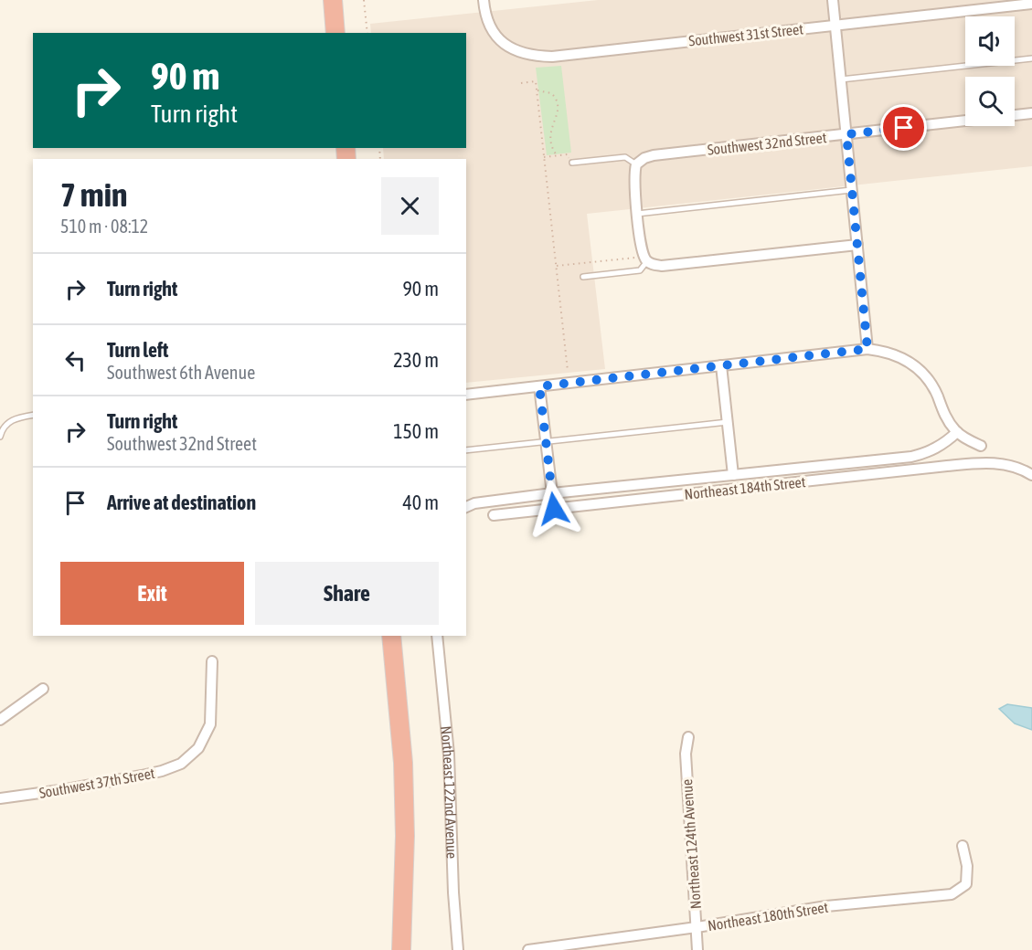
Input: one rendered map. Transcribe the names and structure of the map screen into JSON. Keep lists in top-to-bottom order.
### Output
{
  "streets": {
    "street": [
      "Southwest 31st Street",
      "Southwest 32nd Street",
      "Northeast 184th Street",
      "Southwest 37th Street",
      "Northeast 122nd Avenue",
      "Northeast 124th Avenue",
      "Northeast 180th Street"
    ]
  },
  "crossings": [
    ["Northeast 124th Avenue", "Northeast 180th Street"]
  ],
  "page": {
    "turn": ["90 m", "Turn right"],
    "heading": ["7 min", "510 m · 08:12"],
    "list": [
      {
        "name": "Turn right",
        "value": "90 m"
      },
      {
        "name": "Turn left",
        "note": "Southwest 6th Avenue",
        "value": "230 m"
      },
      {
        "name": "Turn right",
        "note": "Southwest 32nd Street",
        "value": "150 m"
      },
      {
        "name": "Arrive at destination",
        "value": "40 m"
      }
    ],
    "buttons": ["Exit", "Share"]
  }
}
